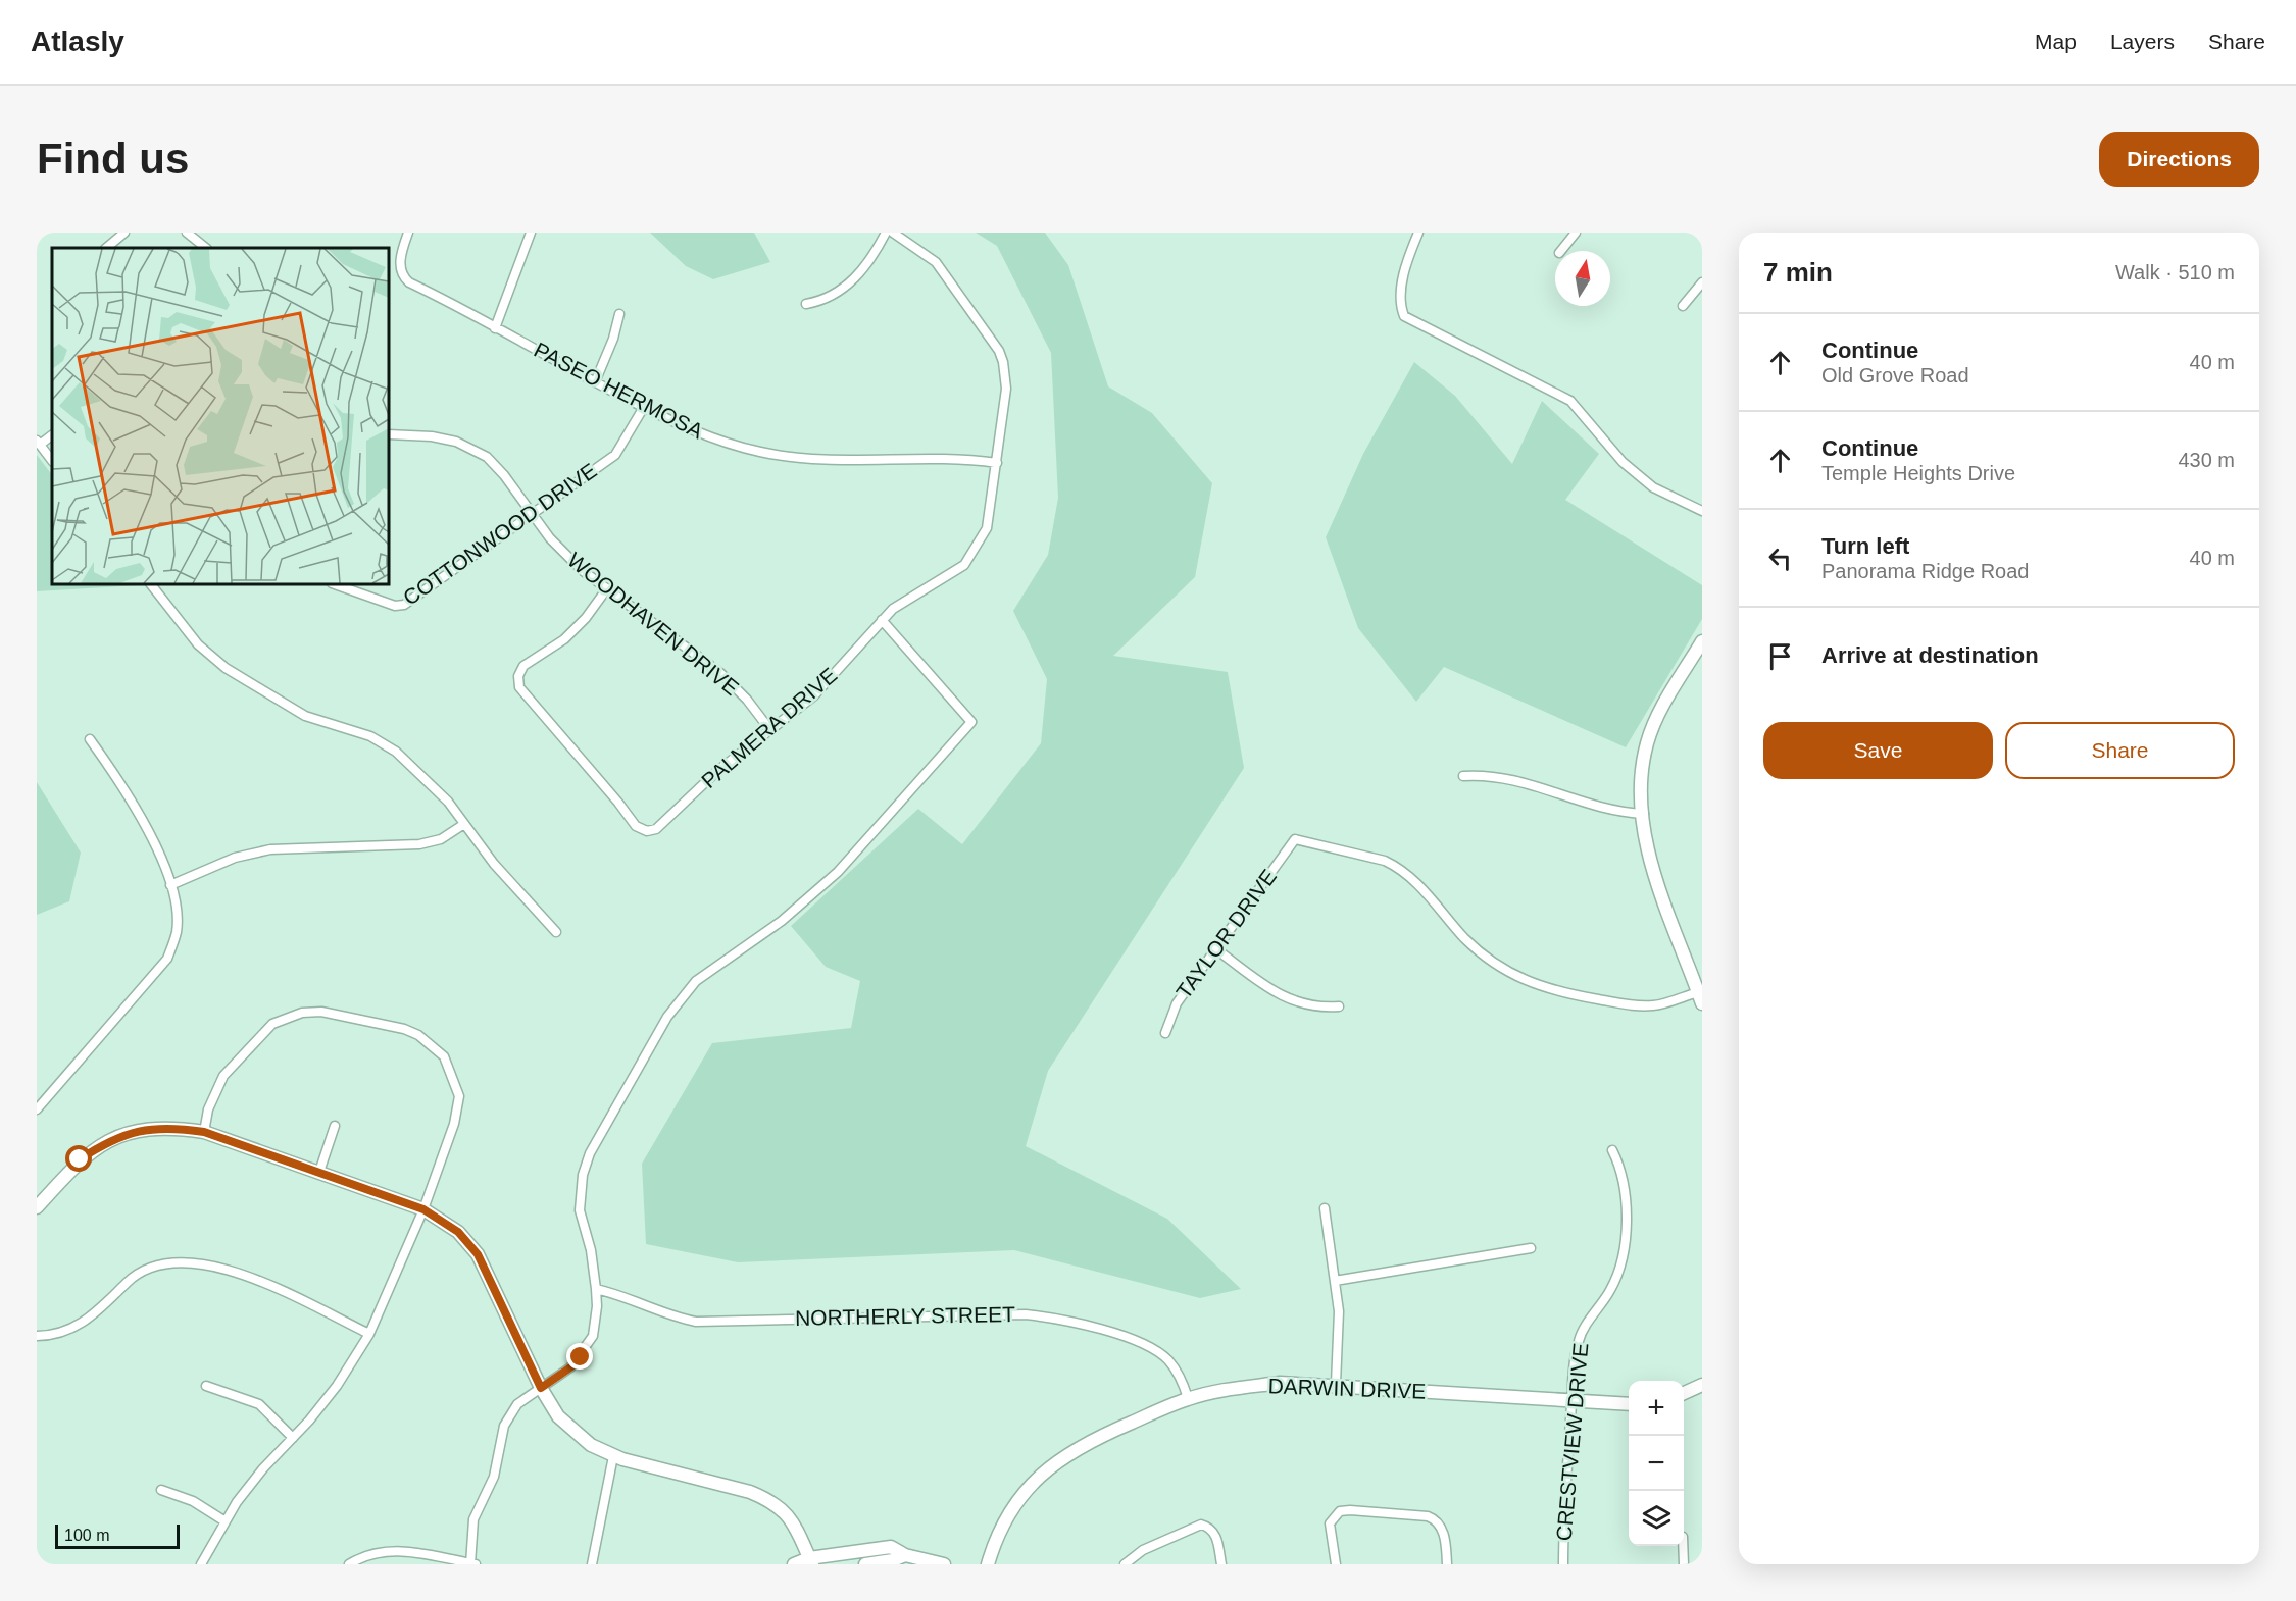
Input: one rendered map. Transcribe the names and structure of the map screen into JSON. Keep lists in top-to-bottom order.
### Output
{
  "streets": {
    "street": [
      "PASEO HERMOSA",
      "COTTONWOOD DRIVE",
      "WOODHAVEN DRIVE",
      "PALMERA DRIVE",
      "TAYLOR DRIVE",
      "NORTHERLY STREET",
      "DARWIN DRIVE",
      "CRESTVIEW DRIVE"
    ]
  },
  "crossings": [
    ["PASEO HERMOSA", "COTTONWOOD DRIVE"],
    ["PASEO HERMOSA", "PALMERA DRIVE"],
    ["COTTONWOOD DRIVE", "WOODHAVEN DRIVE"],
    ["WOODHAVEN DRIVE", "PALMERA DRIVE"],
    ["NORTHERLY STREET", "DARWIN DRIVE"],
    ["DARWIN DRIVE", "CRESTVIEW DRIVE"]
  ],
  "scale_bar": "100 m",
  "north": "top",
  "page": {
    "header": "Atlasly",
    "nav": ["Map", "Layers", "Share"],
    "buttons": [
      "Directions",
      ["Save", "Share"]
    ],
    "title": "Find us",
    "heading": ["7 min", "Walk · 510 m"],
    "list": [
      ["Continue", "Old Grove Road", "40 m"],
      ["Continue", "Temple Heights Drive", "430 m"],
      ["Turn left", "Panorama Ridge Road", "40 m"],
      "Arrive at destination"
    ],
    "map_buttons": ["+", "−"],
    "scale": "100 m"
  }
}
